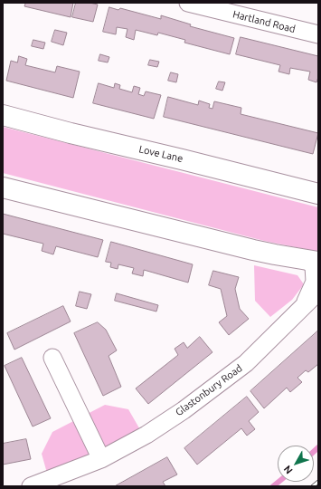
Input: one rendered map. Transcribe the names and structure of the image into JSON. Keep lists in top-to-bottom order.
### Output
{
  "streets": {
    "street": ["Hartland Road", "Love Lane", "Glastonbury Road"]
  },
  "north": "bottom left"
}
